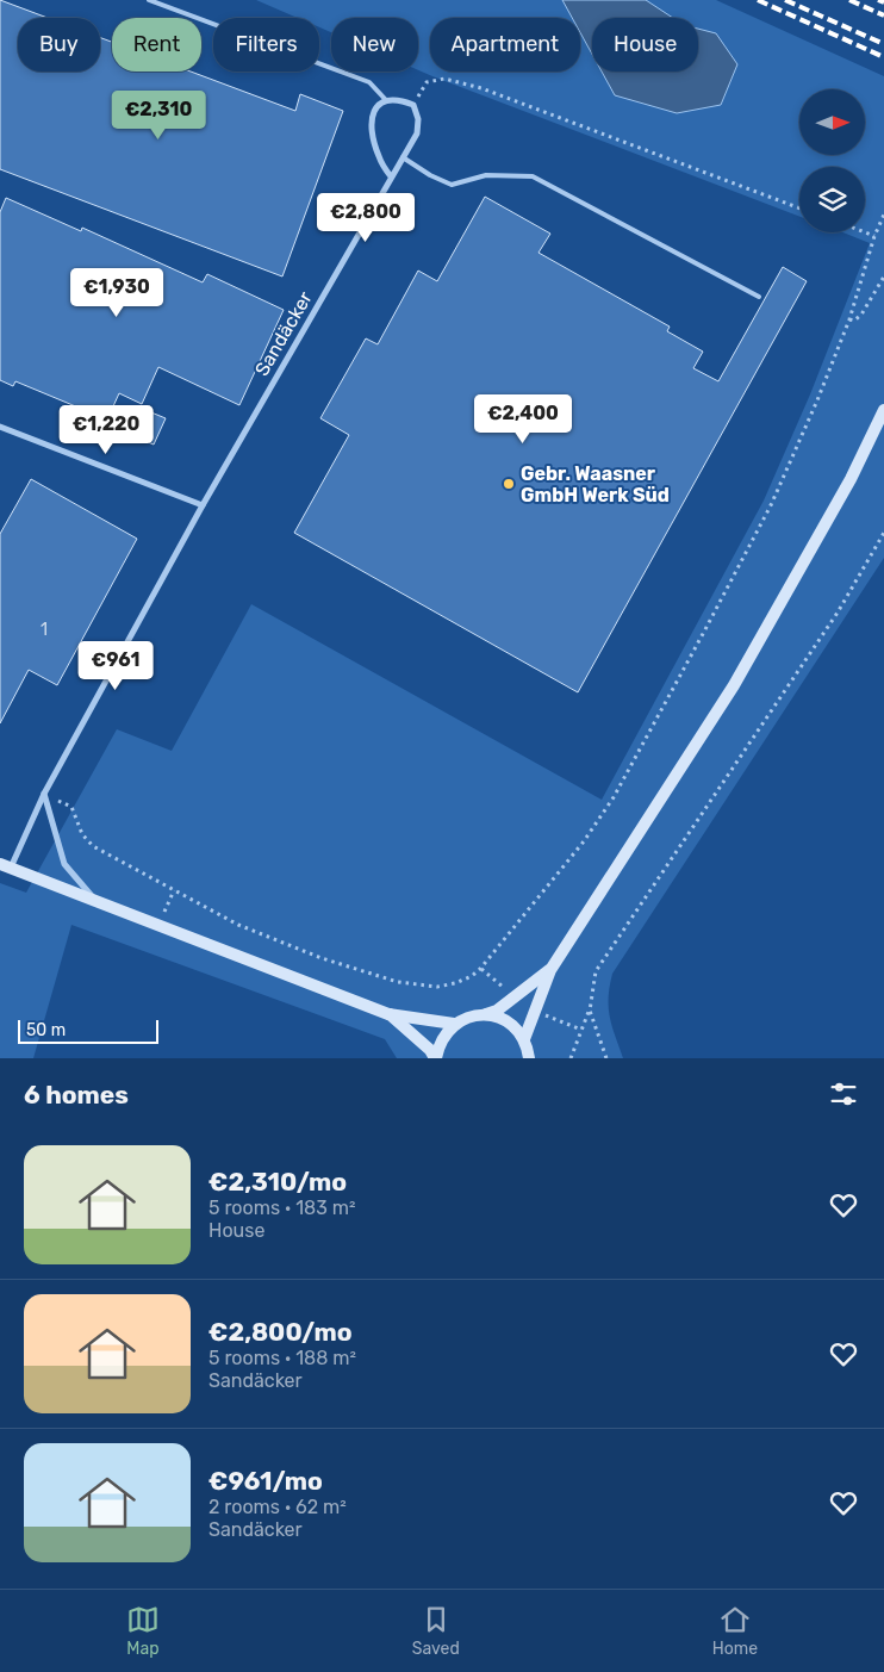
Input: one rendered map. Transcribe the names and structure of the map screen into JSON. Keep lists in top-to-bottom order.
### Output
{
  "streets": {
    "street": ["Sandäcker"]
  },
  "places": ["Gebr. Waasner GmbH Werk Süd"],
  "house_numbers": ["1"],
  "scale_bar": "50 m",
  "north": "right",
  "page": {
    "chip": [
      "Buy",
      "Rent",
      "Filters",
      "New",
      "Apartment",
      "House"
    ],
    "price": [
      "€2,310",
      "€2,800",
      "€1,930",
      "€2,400",
      "€1,220",
      "€961"
    ],
    "scale": "50 m",
    "heading": "6 homes",
    "list": [
      {
        "name": "€2,310/mo",
        "note": "5 rooms · 183 m² · House"
      },
      {
        "name": "€2,800/mo",
        "note": "5 rooms · 188 m² · Sandäcker"
      },
      {
        "name": "€961/mo",
        "note": "2 rooms · 62 m² · Sandäcker"
      }
    ],
    "tabs": ["Map", "Saved", "Home"]
  }
}
